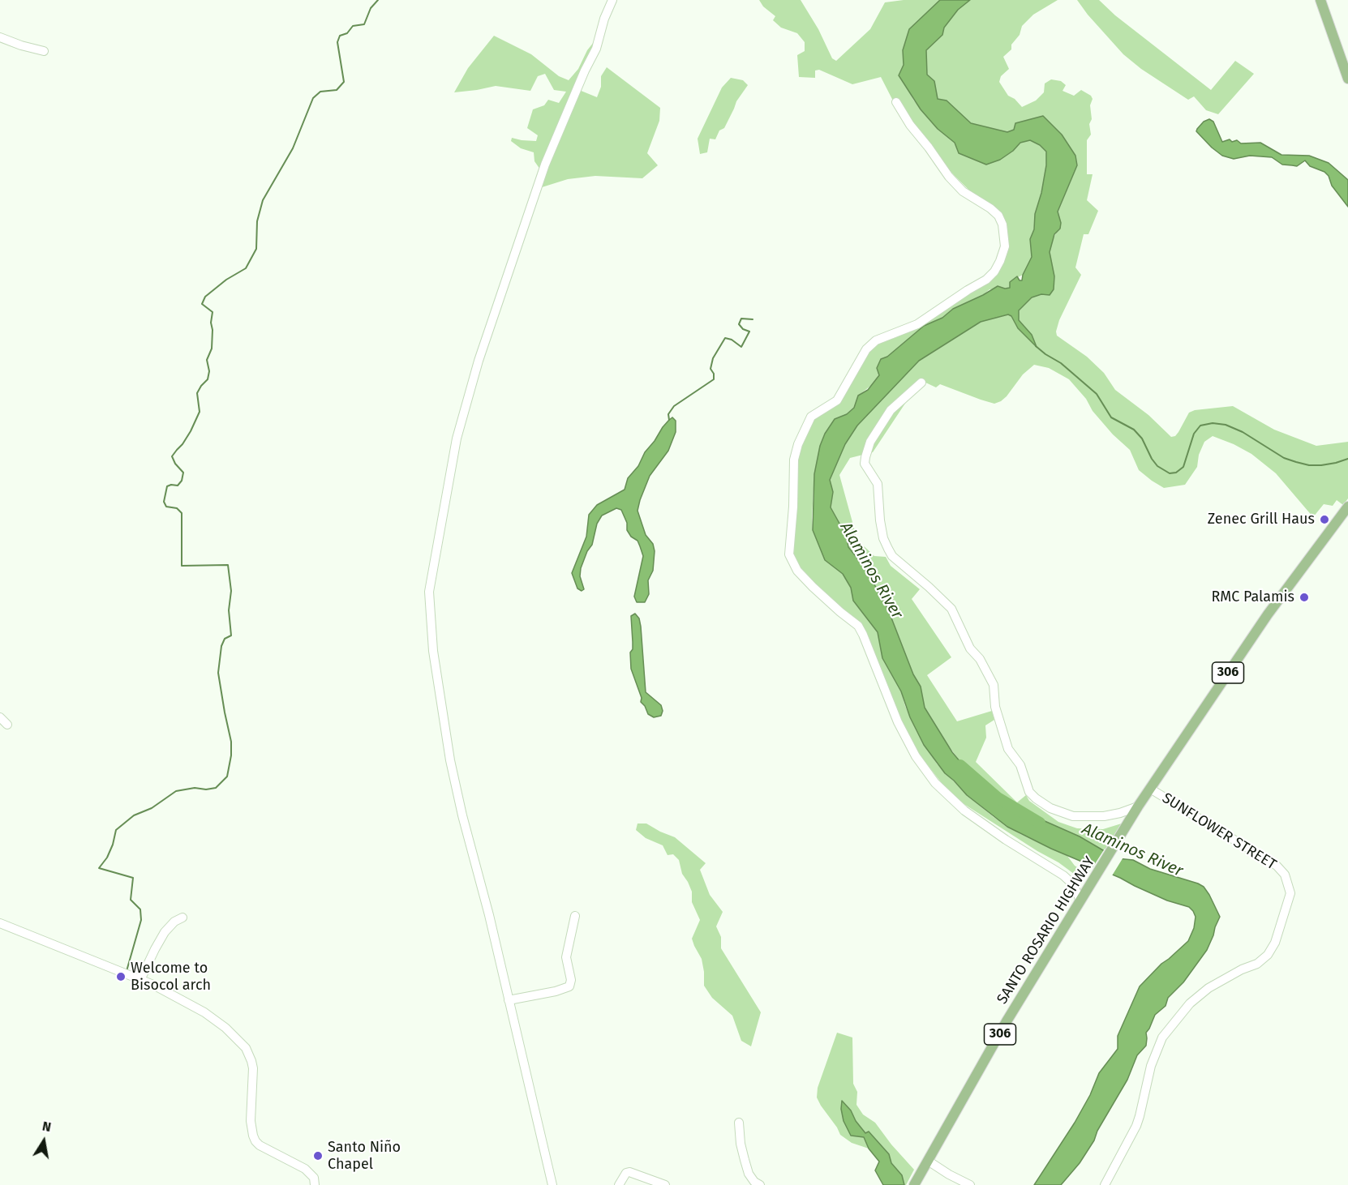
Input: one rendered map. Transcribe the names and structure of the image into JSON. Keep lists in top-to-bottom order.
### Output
{
  "streets": {
    "main road": ["306", "SANTO ROSARIO HIGHWAY"],
    "street": ["SUNFLOWER STREET"]
  },
  "crossings": [
    ["SUNFLOWER STREET", "SANTO ROSARIO HIGHWAY"]
  ],
  "water": ["Alaminos River"],
  "places": [
    "Zenec Grill Haus",
    "RMC Palamis",
    "Welcome to Bisocol arch",
    "Santo Niño Chapel"
  ],
  "north": "top"
}
